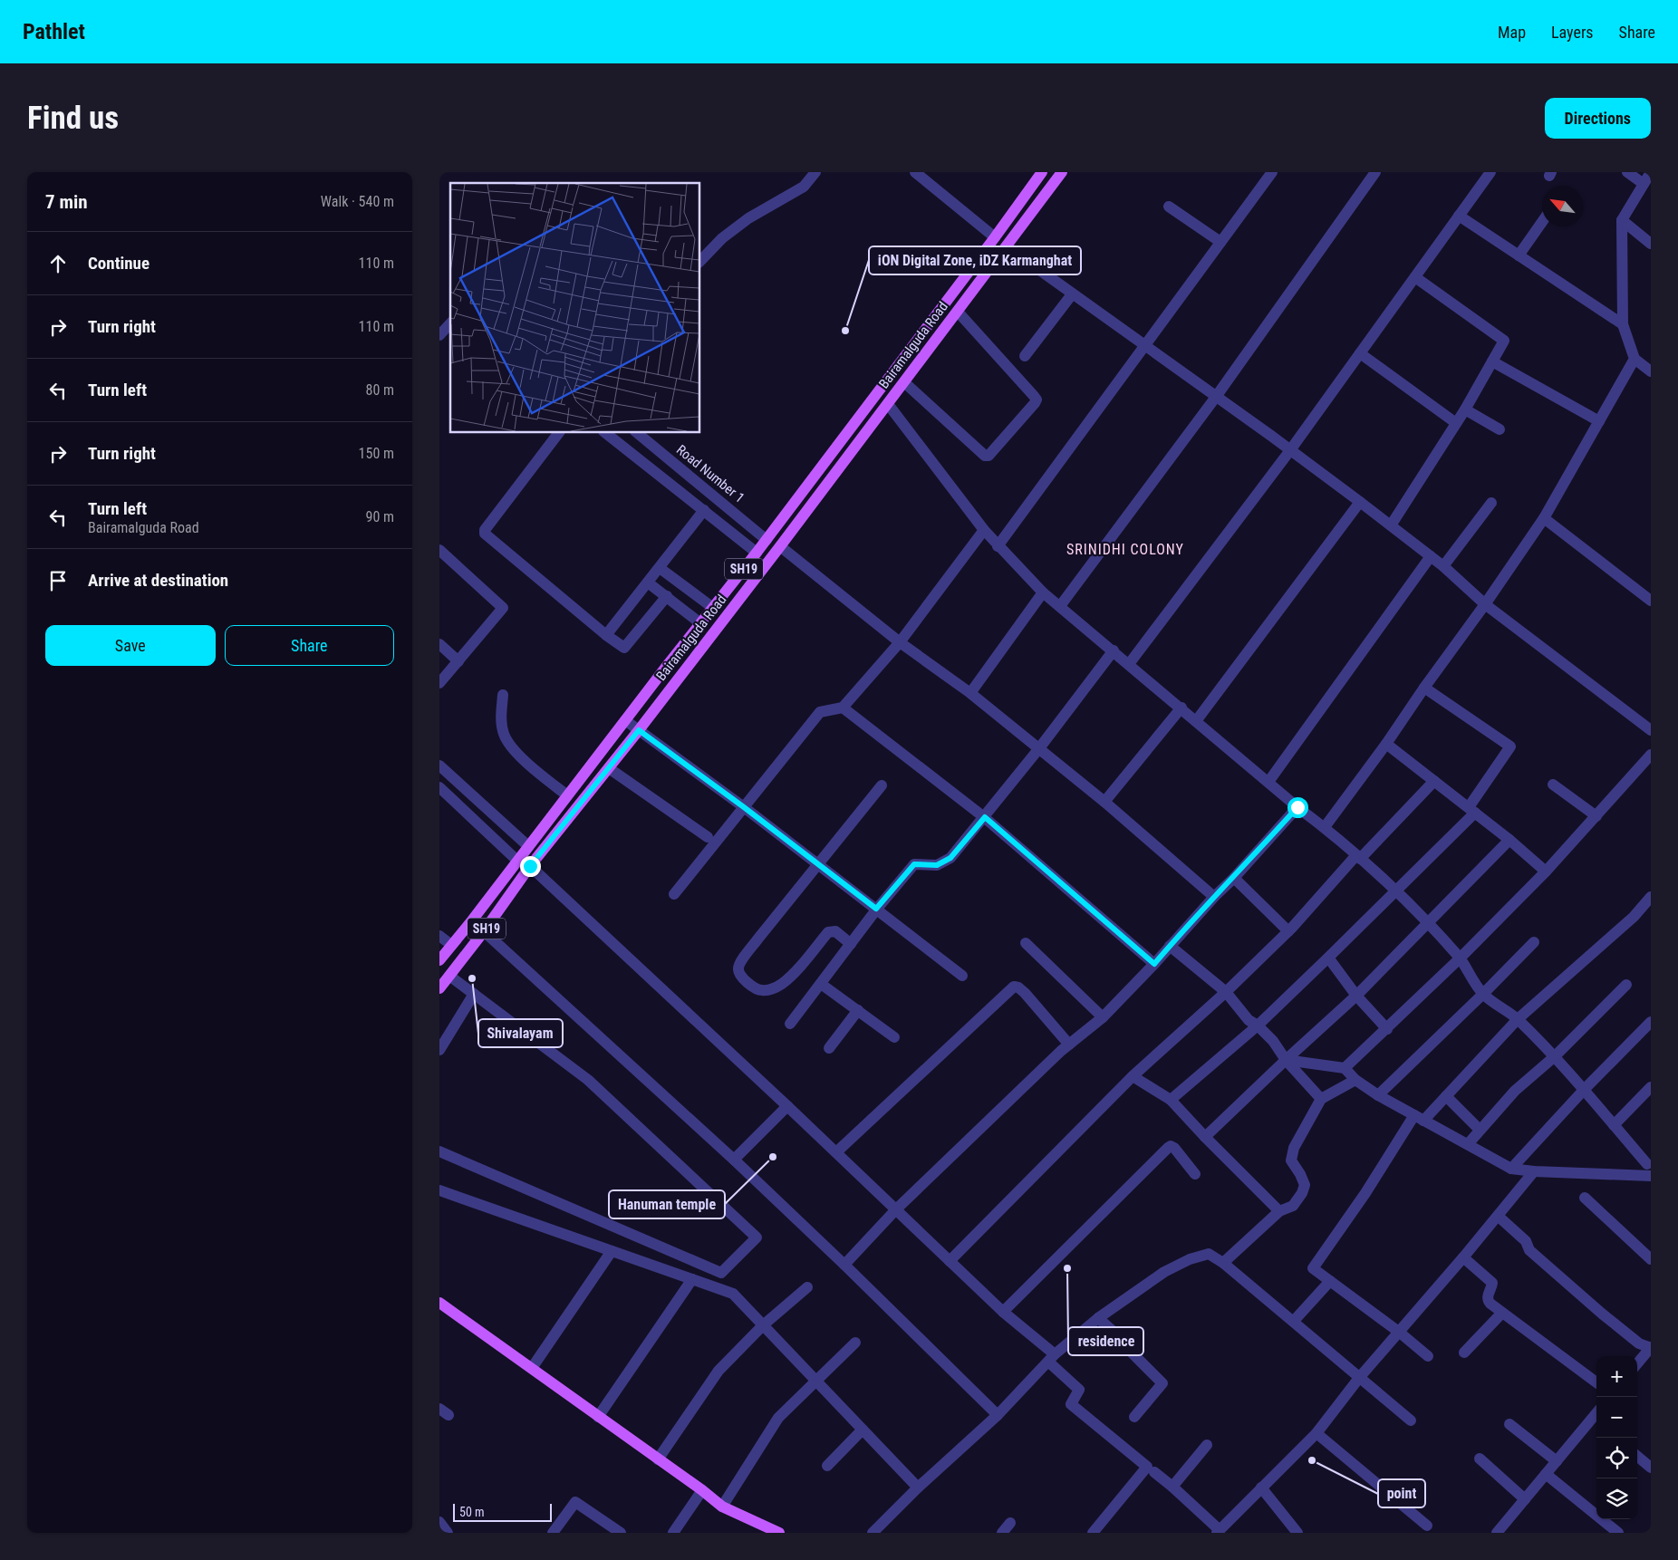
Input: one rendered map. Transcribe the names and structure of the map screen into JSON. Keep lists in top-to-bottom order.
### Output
{
  "streets": {
    "main road": ["Bairamalguda Road", "SH19"],
    "street": ["Road Number 1"]
  },
  "crossings": [
    ["Bairamalguda Road", "Road Number 1"]
  ],
  "districts": ["SRINIDHI COLONY"],
  "places": [
    "iON Digital Zone, iDZ Karmanghat",
    "Shivalayam",
    "Hanuman temple",
    "residence",
    "point"
  ],
  "scale_bar": "50 m",
  "north": "top left",
  "page": {
    "header": "Pathlet",
    "nav": ["Map", "Layers", "Share"],
    "buttons": [
      "Directions",
      ["Save", "Share"]
    ],
    "title": "Find us",
    "heading": ["7 min", "Walk · 540 m"],
    "list": [
      ["Continue", "110 m"],
      ["Turn right", "110 m"],
      ["Turn left", "80 m"],
      ["Turn right", "150 m"],
      ["Turn left", "Bairamalguda Road", "90 m"],
      "Arrive at destination"
    ],
    "map_buttons": ["+", "−"],
    "scale": "50 m"
  }
}
